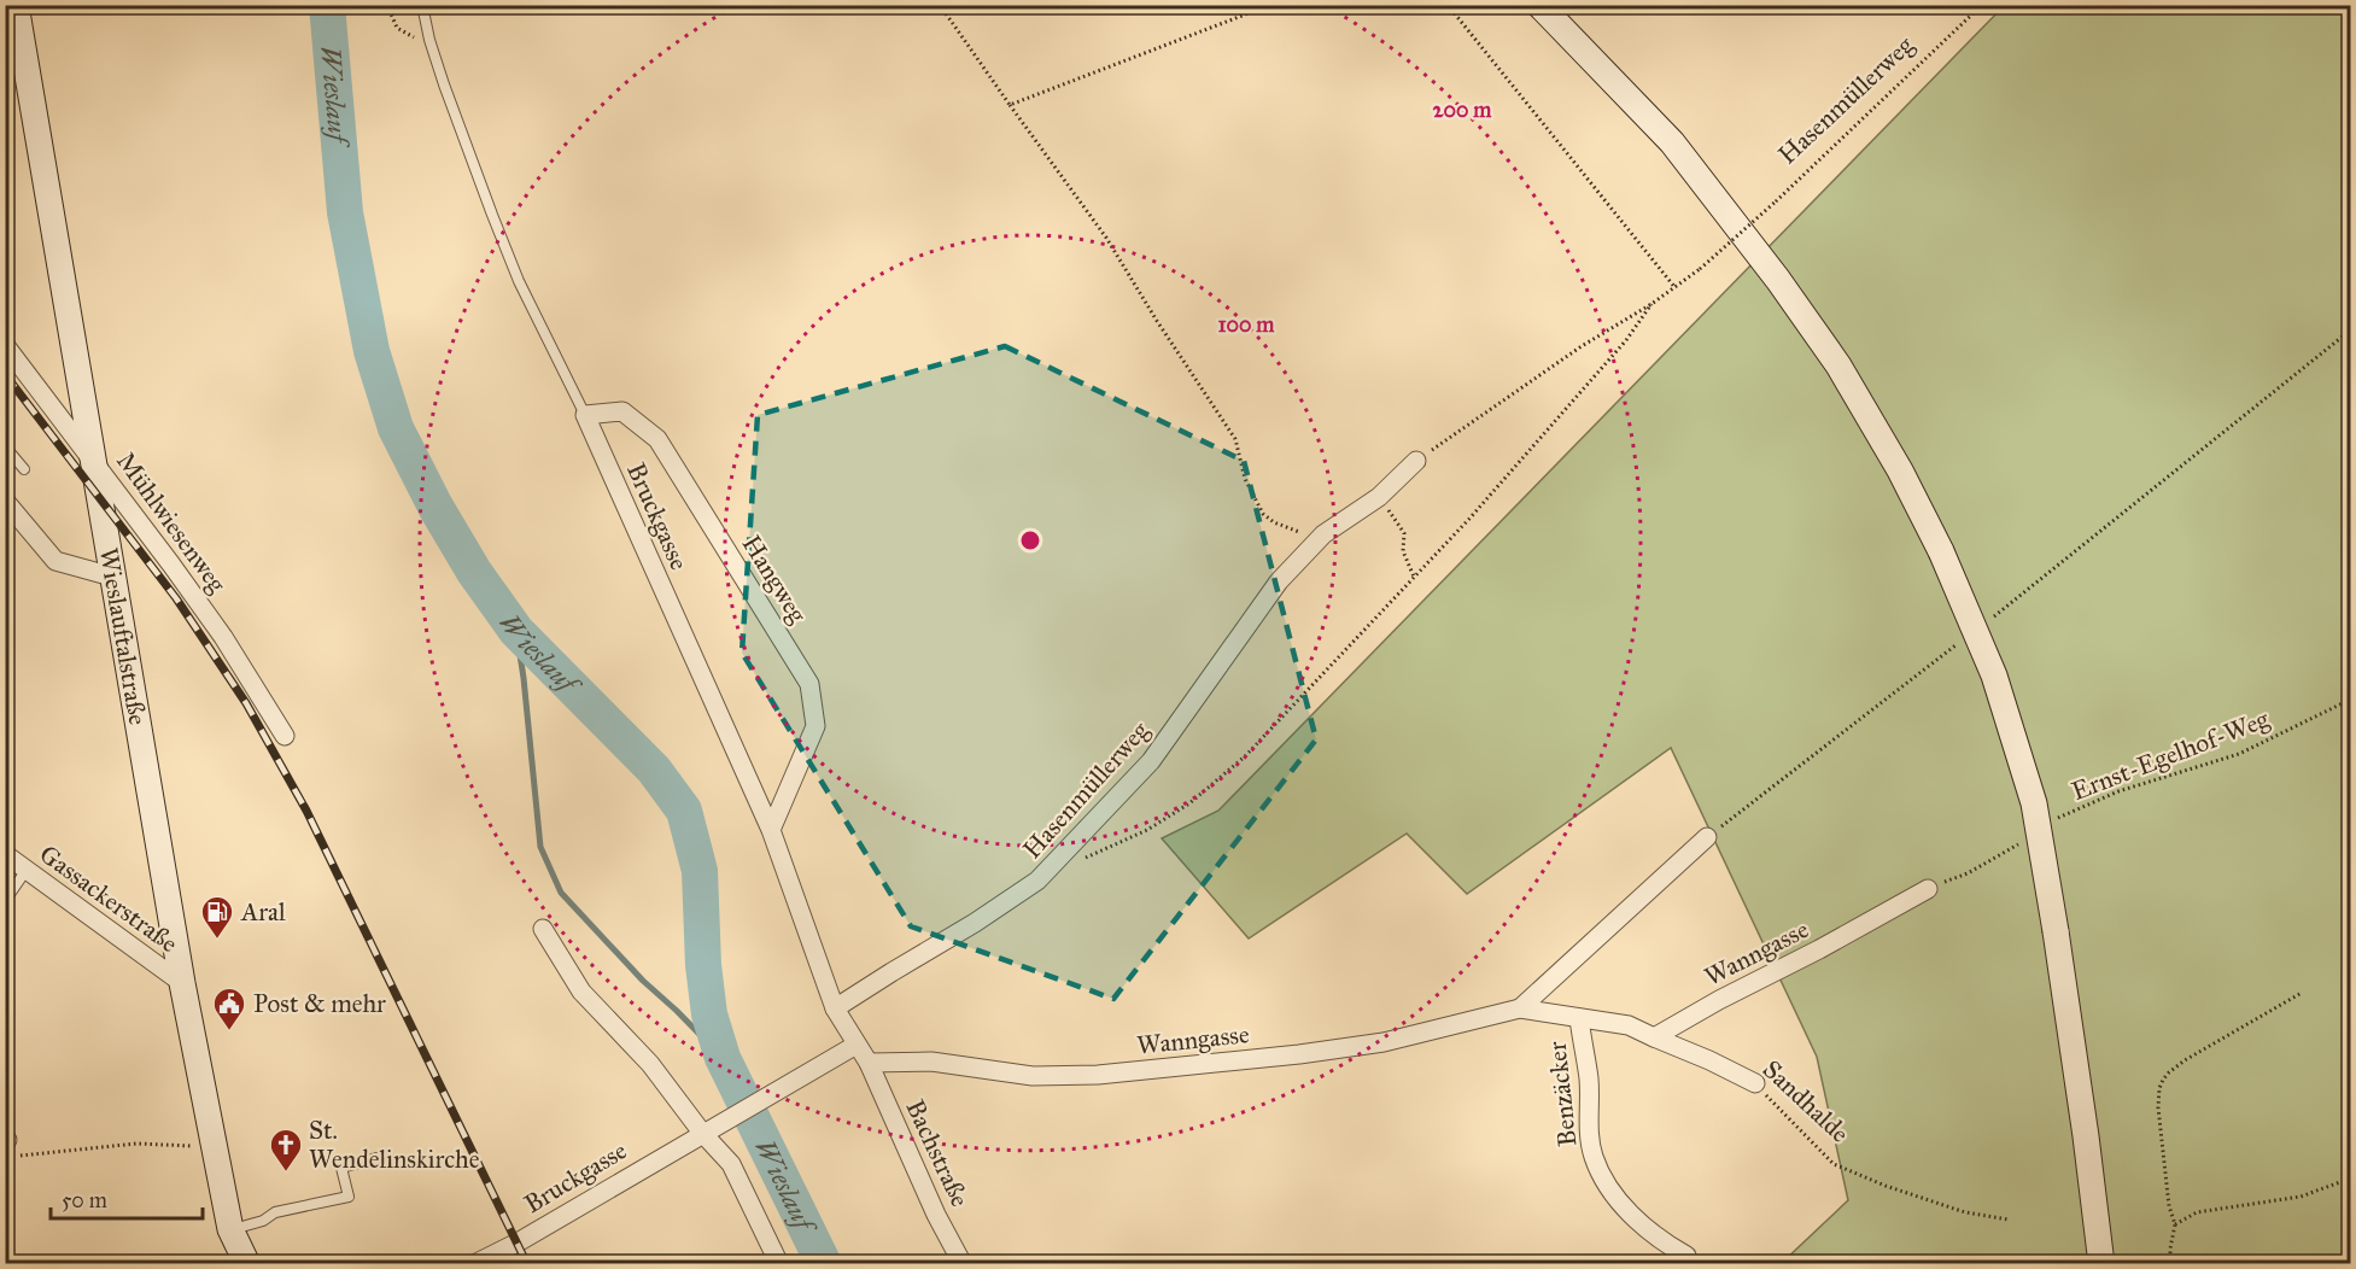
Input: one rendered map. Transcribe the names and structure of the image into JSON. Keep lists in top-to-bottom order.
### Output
{
  "streets": {
    "main road": ["Wieslauftalstraße"],
    "street": [
      "Hasenmüllerweg",
      "Bruckgasse",
      "Mühlwiesenweg",
      "Hangweg",
      "Gassackerstraße",
      "Wanngasse",
      "Benzäcker",
      "Sandhalde",
      "Bachstraße"
    ],
    "path": ["Ernst-Egelhof-Weg"]
  },
  "crossings": [
    ["Hasenmüllerweg", "Bruckgasse"],
    ["Bruckgasse", "Hangweg"],
    ["Bruckgasse", "Wanngasse"],
    ["Bruckgasse", "Bachstraße"],
    ["Mühlwiesenweg", "Wieslauftalstraße"],
    ["Wieslauftalstraße", "Gassackerstraße"],
    ["Wanngasse", "Benzäcker"],
    ["Wanngasse", "Sandhalde"],
    ["Wanngasse", "Bachstraße"]
  ],
  "water": ["Wieslauf"],
  "places": {
    "fuel station": ["Aral"],
    "public building": ["Post & mehr"],
    "church": ["St. Wendelinskirche"]
  },
  "scale_bar": "50 m",
  "rings": ["200 m", "100 m"]
}
